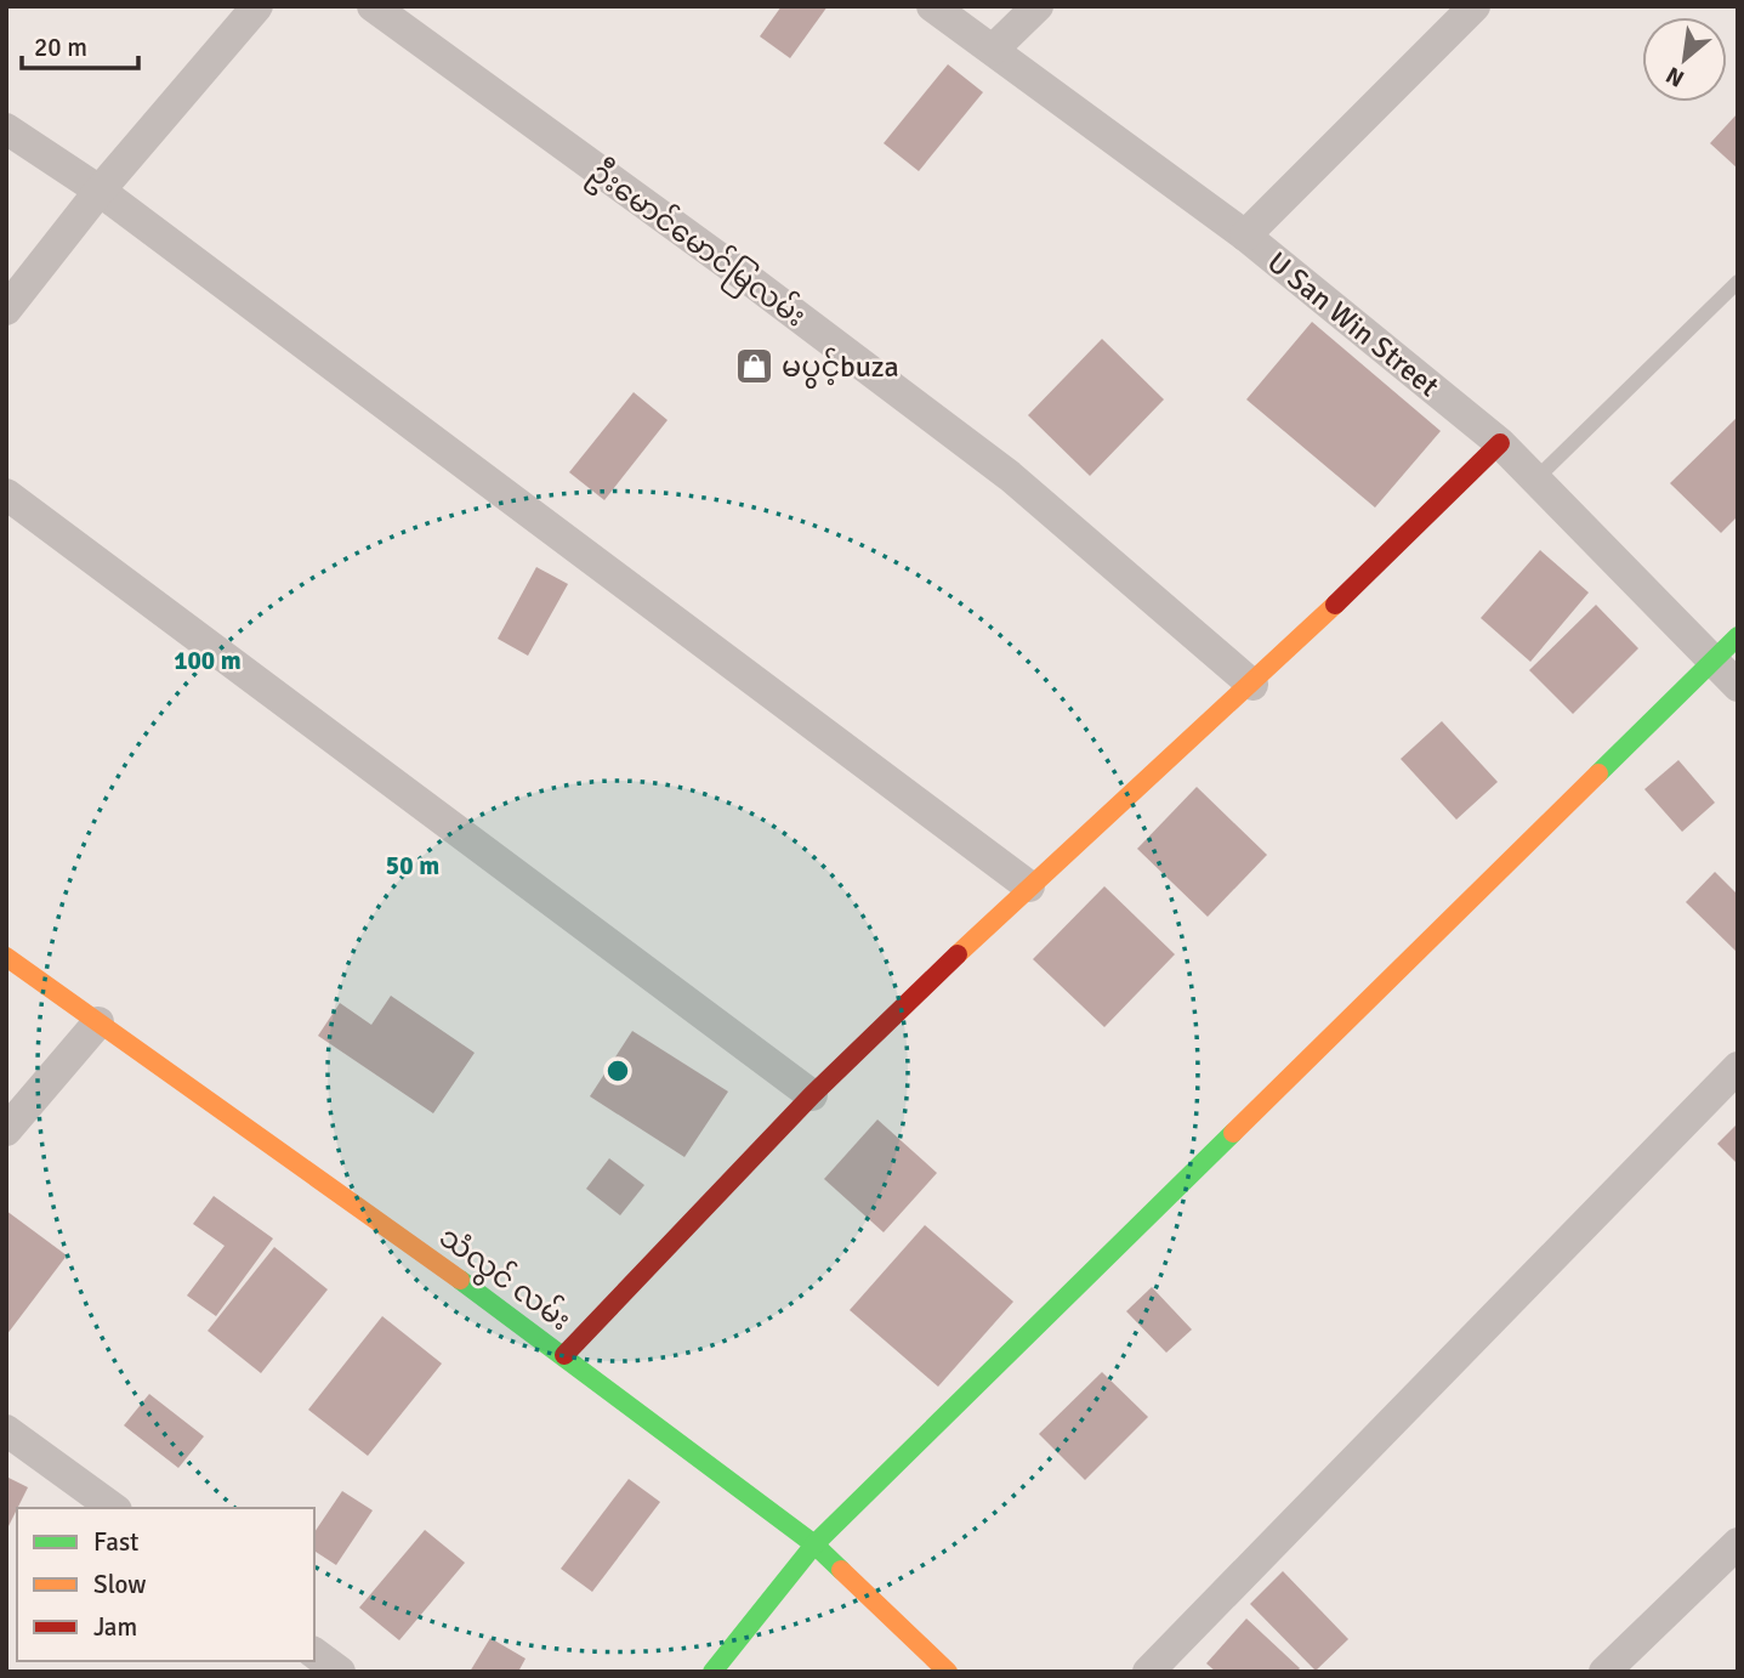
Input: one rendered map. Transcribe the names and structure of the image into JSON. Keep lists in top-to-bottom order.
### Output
{
  "streets": {
    "street": ["ဦးမောင်မောင်မြလမ်း", "U San Win Street", "သံလွင် လမ်း"]
  },
  "places": {
    "shop": ["မပွင့်buza"]
  },
  "legend": ["Fast", "Slow", "Jam"],
  "scale_bar": "20 m",
  "north": "bottom left",
  "rings": ["100 m", "50 m"]
}
